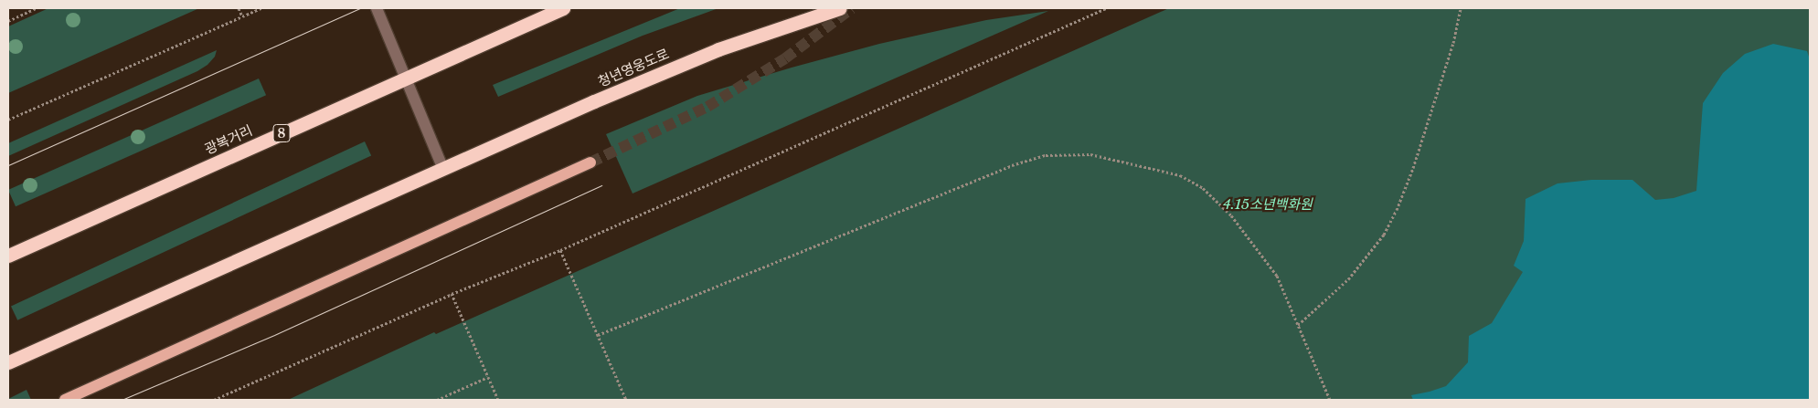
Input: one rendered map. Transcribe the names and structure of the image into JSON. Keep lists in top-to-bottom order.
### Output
{
  "streets": {
    "highway": ["청년영웅도로", "8", "광복거리"]
  },
  "parks": ["4.15소년백화원"]
}
